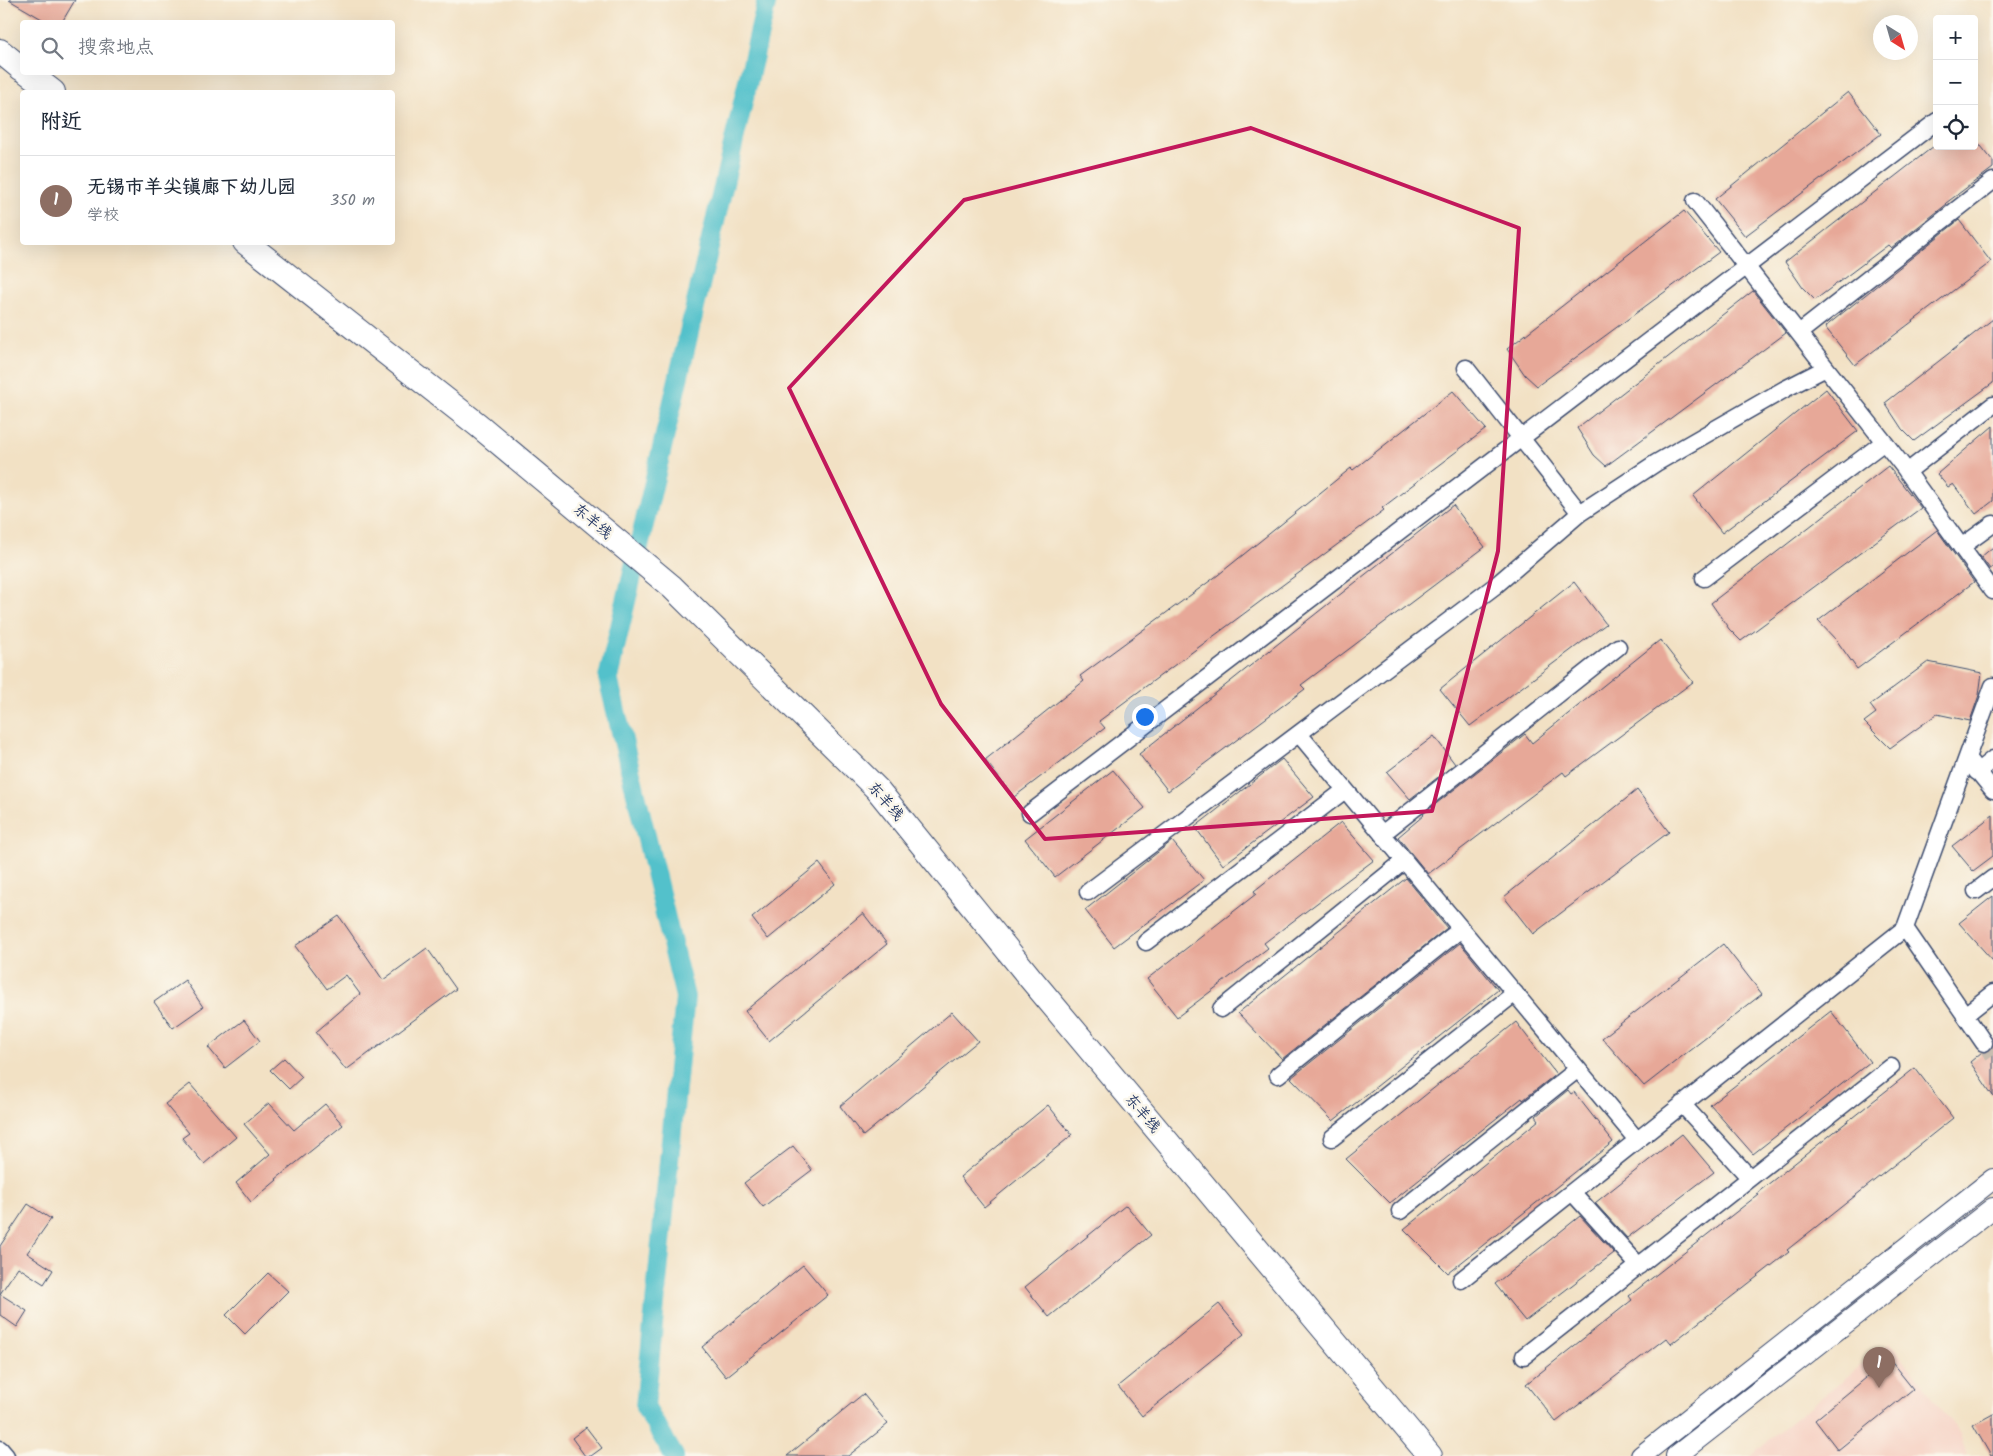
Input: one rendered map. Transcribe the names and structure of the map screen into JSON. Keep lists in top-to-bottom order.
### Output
{
  "streets": {
    "main road": ["东羊线"]
  },
  "north": "bottom right",
  "page": {
    "map_buttons": ["+", "−"],
    "search": "搜索地点",
    "heading": "附近",
    "list": [
      {
        "mark": "1",
        "name": "无锡市羊尖镇廊下幼儿园",
        "note": "学校",
        "value": "350 m"
      }
    ],
    "pins": "1"
  }
}
